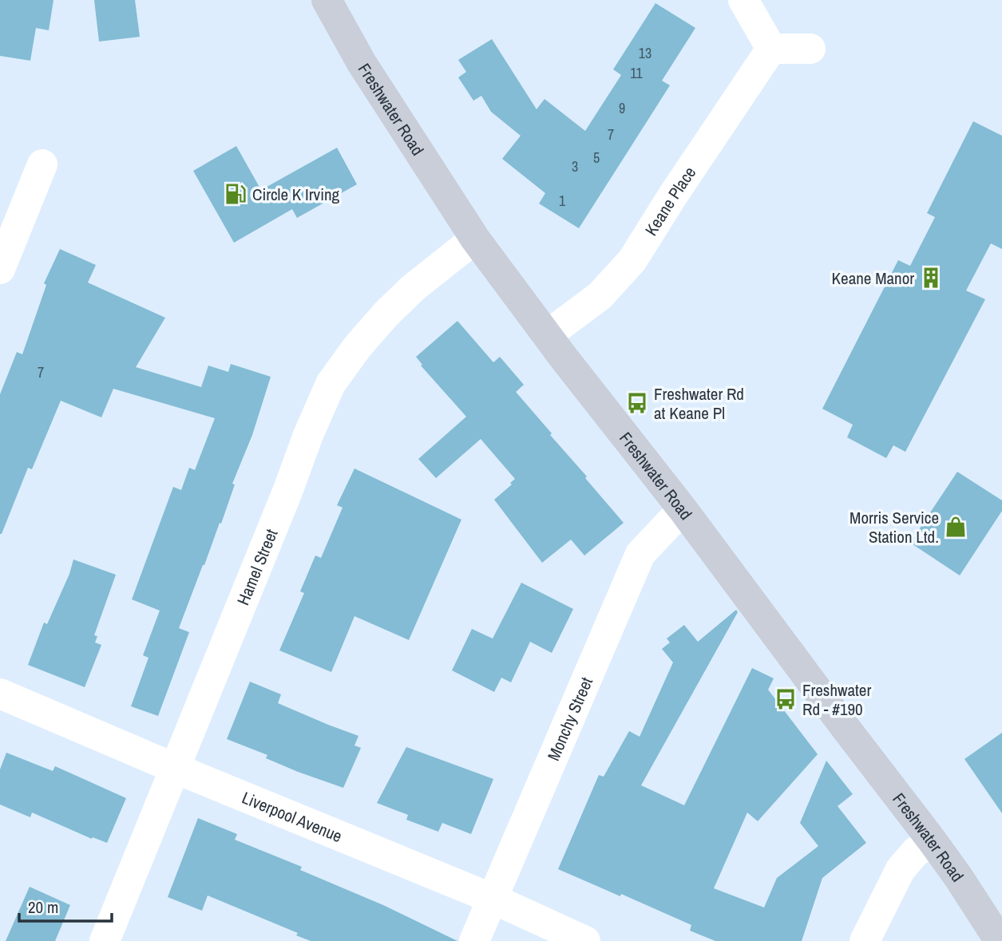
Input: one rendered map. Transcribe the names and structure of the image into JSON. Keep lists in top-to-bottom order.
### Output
{
  "streets": {
    "main road": ["Freshwater Road"],
    "street": [
      "Keane Place",
      "Hamel Street",
      "Monchy Street",
      "Liverpool Avenue"
    ]
  },
  "crossings": [
    ["Freshwater Road", "Keane Place"],
    ["Freshwater Road", "Hamel Street"],
    ["Freshwater Road", "Monchy Street"],
    ["Hamel Street", "Liverpool Avenue"],
    ["Monchy Street", "Liverpool Avenue"]
  ],
  "places": {
    "fuel station": ["Circle K Irving"],
    "building": ["Keane Manor"],
    "bus stop": ["Freshwater Rd at Keane Pl", "Freshwater Rd - #190"],
    "shop": ["Morris Service Station Ltd."]
  },
  "house_numbers": [
    "13",
    "11",
    "9",
    "7",
    "5",
    "3",
    "1",
    "7"
  ],
  "scale_bar": "20 m"
}
